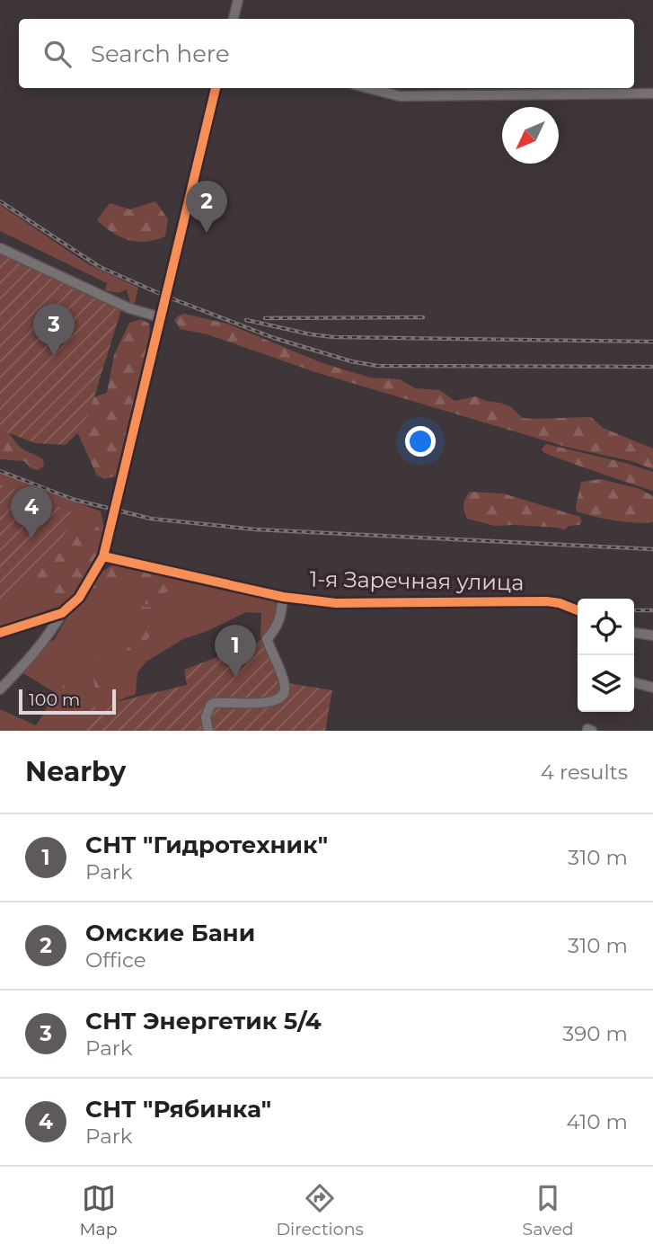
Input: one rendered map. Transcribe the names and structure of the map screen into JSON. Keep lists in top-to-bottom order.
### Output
{
  "streets": {
    "street": ["1-я Заречная улица"]
  },
  "scale_bar": "100 m",
  "north": "bottom left",
  "page": {
    "search": "Search here",
    "pins": [
      "2",
      "3",
      "4",
      "1"
    ],
    "scale": "100 m",
    "heading": ["Nearby", "4 results"],
    "list": [
      {
        "mark": "1",
        "name": "СНТ \"Гидротехник\"",
        "note": "Park",
        "value": "310 m"
      },
      {
        "mark": "2",
        "name": "Омские Бани",
        "note": "Office",
        "value": "310 m"
      },
      {
        "mark": "3",
        "name": "СНТ Энергетик 5/4",
        "note": "Park",
        "value": "390 m"
      },
      {
        "mark": "4",
        "name": "СНТ \"Рябинка\"",
        "note": "Park",
        "value": "410 m"
      }
    ],
    "nav": ["Map", "Directions", "Saved"]
  }
}
